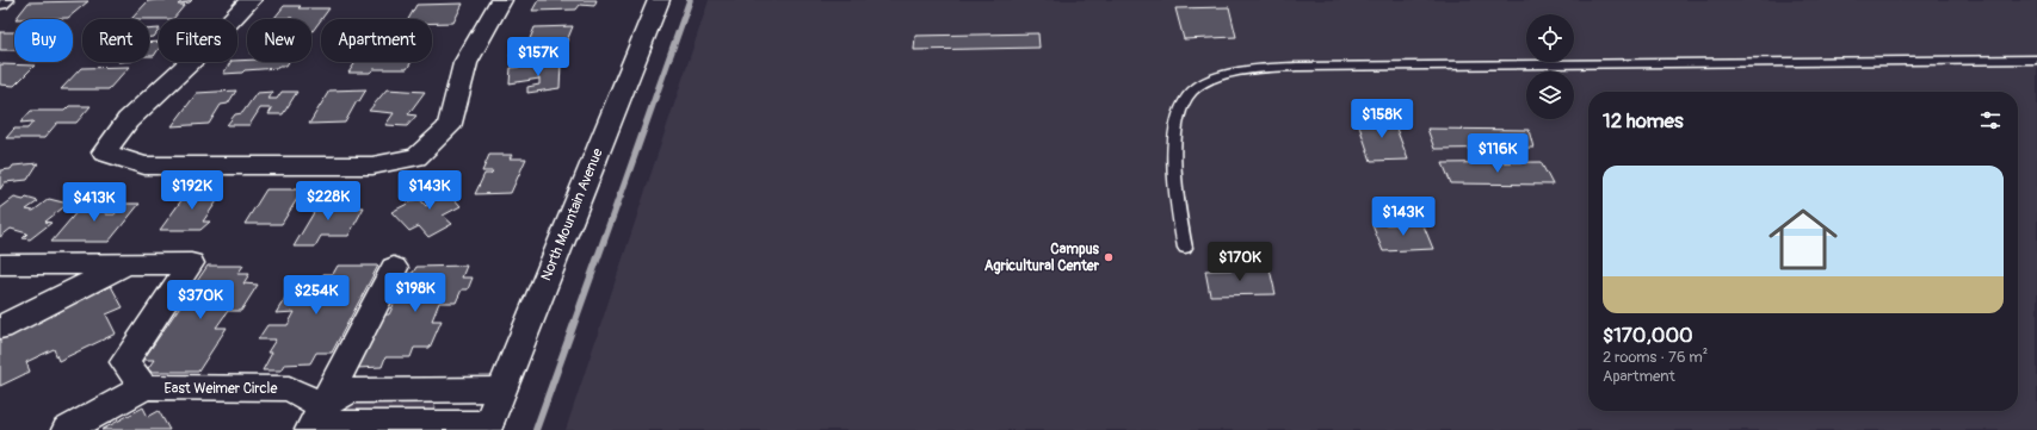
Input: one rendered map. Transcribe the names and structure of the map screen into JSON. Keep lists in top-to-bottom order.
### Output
{
  "streets": {
    "street": ["North Mountain Avenue", "East Weimer Circle"]
  },
  "crossings": [
    ["North Mountain Avenue", "East Weimer Circle"]
  ],
  "places": ["Campus Agricultural Center"],
  "page": {
    "chip": [
      "Buy",
      "Rent",
      "Filters",
      "New",
      "Apartment"
    ],
    "price": [
      "$157K",
      "$158K",
      "$116K",
      "$192K",
      "$143K",
      "$228K",
      "$413K",
      "$143K",
      "$170K",
      "$198K",
      "$254K",
      "$370K"
    ],
    "heading": "12 homes",
    "list": [
      {
        "name": "$170,000",
        "note": "2 rooms · 76 m² · Apartment"
      }
    ]
  }
}
